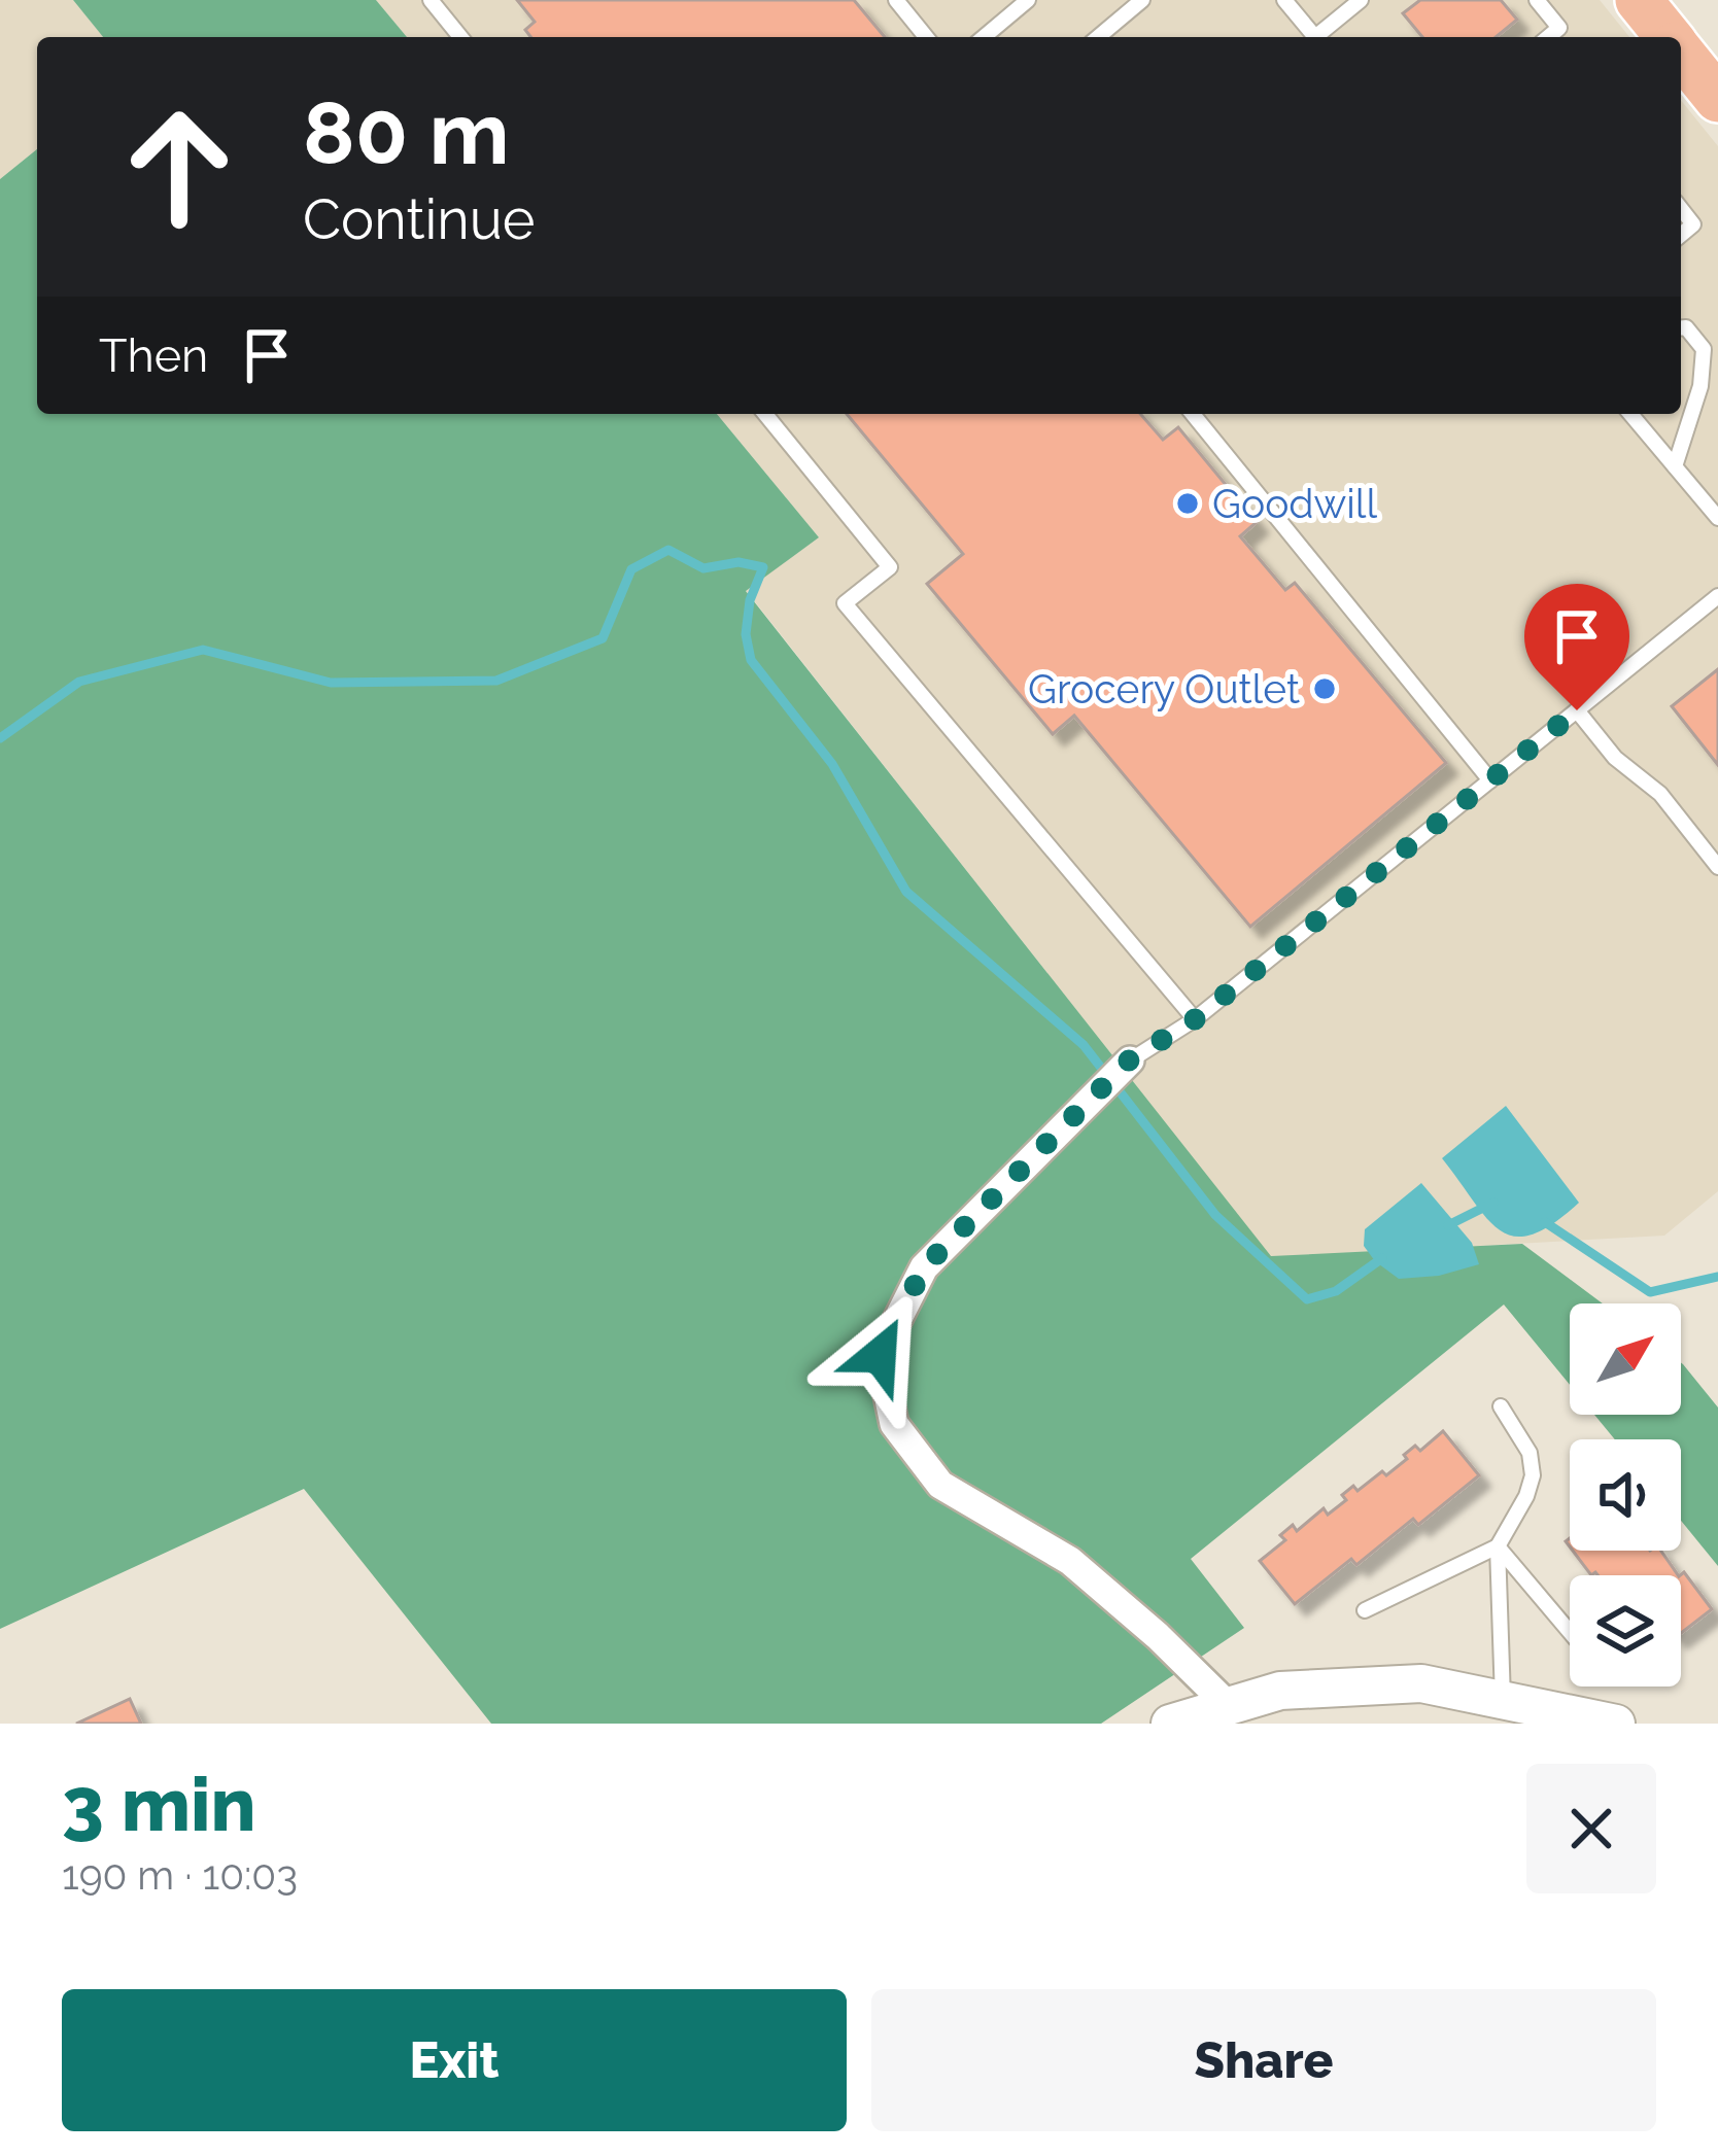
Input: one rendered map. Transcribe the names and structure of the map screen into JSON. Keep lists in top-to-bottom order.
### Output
{
  "places": ["Goodwill", "Grocery Outlet"],
  "north": "top right",
  "page": {
    "turn": ["80 m", "Continue"],
    "then": "Then",
    "heading": ["3 min", "190 m · 10:03"],
    "buttons": ["Exit", "Share"]
  }
}
